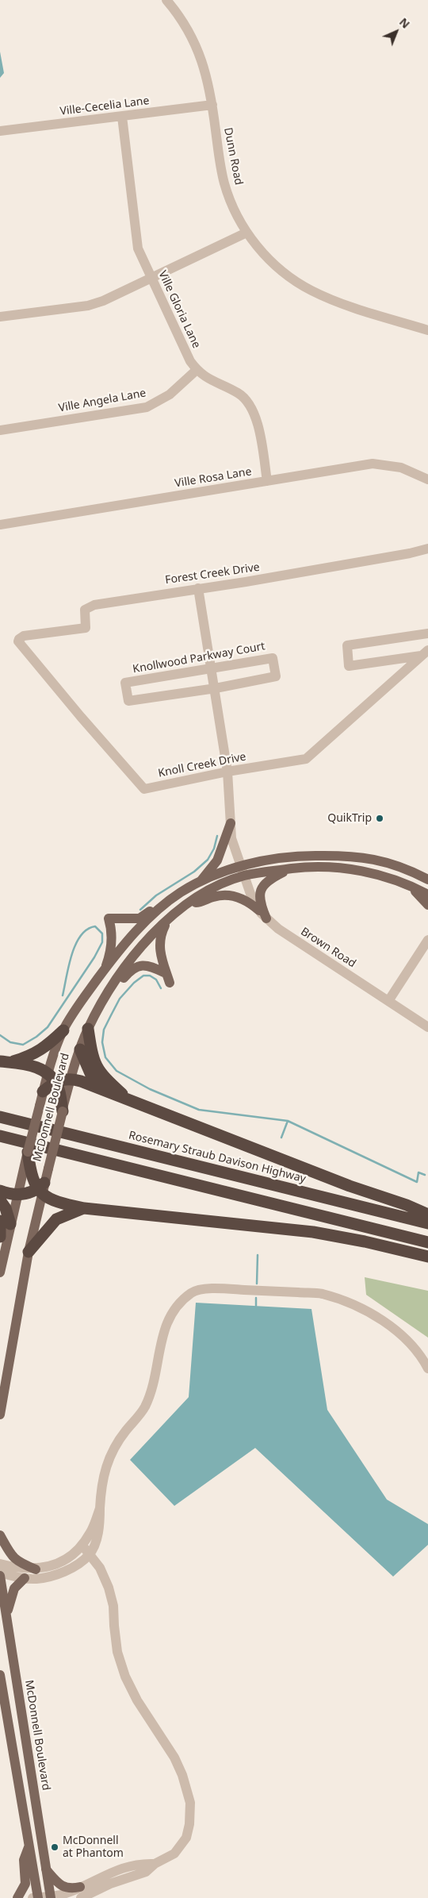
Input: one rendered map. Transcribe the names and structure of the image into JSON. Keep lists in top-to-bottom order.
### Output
{
  "streets": {
    "highway": ["Rosemary Straub Davison Highway"],
    "main road": ["McDonnell Boulevard"],
    "street": [
      "Ville-Cecelia Lane",
      "Dunn Road",
      "Ville Gloria Lane",
      "Ville Angela Lane",
      "Ville Rosa Lane",
      "Forest Creek Drive",
      "Knollwood Parkway Court",
      "Knoll Creek Drive",
      "Brown Road"
    ]
  },
  "crossings": [
    ["Ville-Cecelia Lane", "Dunn Road"],
    ["Ville-Cecelia Lane", "Ville Gloria Lane"],
    ["Ville Gloria Lane", "Ville Angela Lane"],
    ["Ville Gloria Lane", "Ville Rosa Lane"],
    ["Forest Creek Drive", "Knoll Creek Drive"],
    ["Forest Creek Drive", "Brown Road"],
    ["Knollwood Parkway Court", "Brown Road"],
    ["Knoll Creek Drive", "Brown Road"],
    ["Brown Road", "McDonnell Boulevard"]
  ],
  "places": ["QuikTrip", "McDonnell at Phantom"],
  "north": "top right"
}
